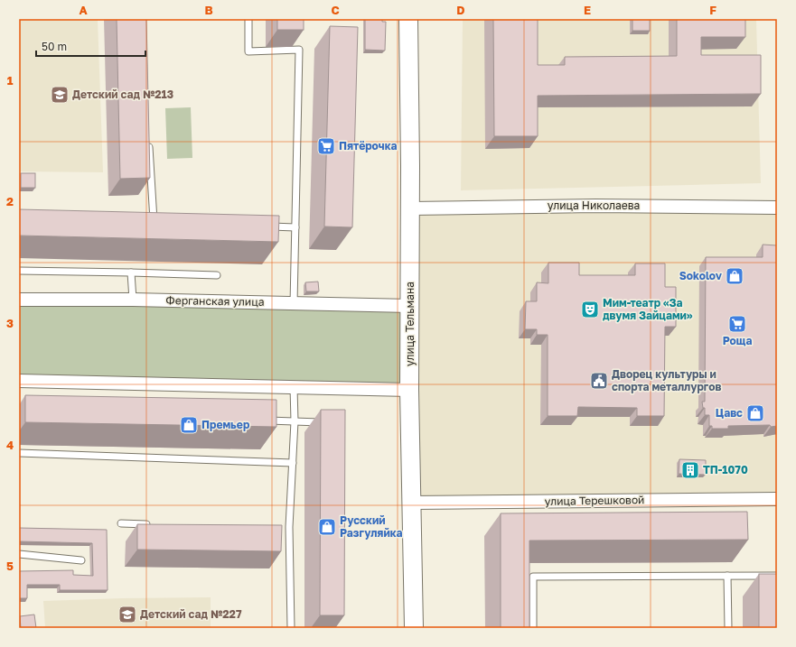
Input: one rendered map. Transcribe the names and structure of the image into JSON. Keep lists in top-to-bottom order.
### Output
{
  "streets": {
    "main road": ["улица Тельмана"],
    "street": ["улица Николаева", "Ферганская улица", "улица Терешковой"]
  },
  "crossings": [
    ["улица Николаева", "улица Тельмана"],
    ["Ферганская улица", "улица Тельмана"],
    ["улица Тельмана", "улица Терешковой"]
  ],
  "places": {
    "school or university": ["Детский сад №213", "Детский сад №227"],
    "supermarket": ["Пятёрочка", "Роща"],
    "shop": [
      "Sokolov",
      "Цавс",
      "Премьер",
      "Русский Разгуляйка"
    ],
    "theatre": ["Мим-театр «За двумя Зайцами»"],
    "public building": ["Дворец культуры и спорта металлургов"],
    "building": ["ТП-1070"]
  },
  "scale_bar": "50 m",
  "grid": {
    "columns": [
      "A",
      "B",
      "C",
      "D",
      "E",
      "F"
    ],
    "rows": [
      "1",
      "2",
      "3",
      "4",
      "5"
    ]
  }
}
